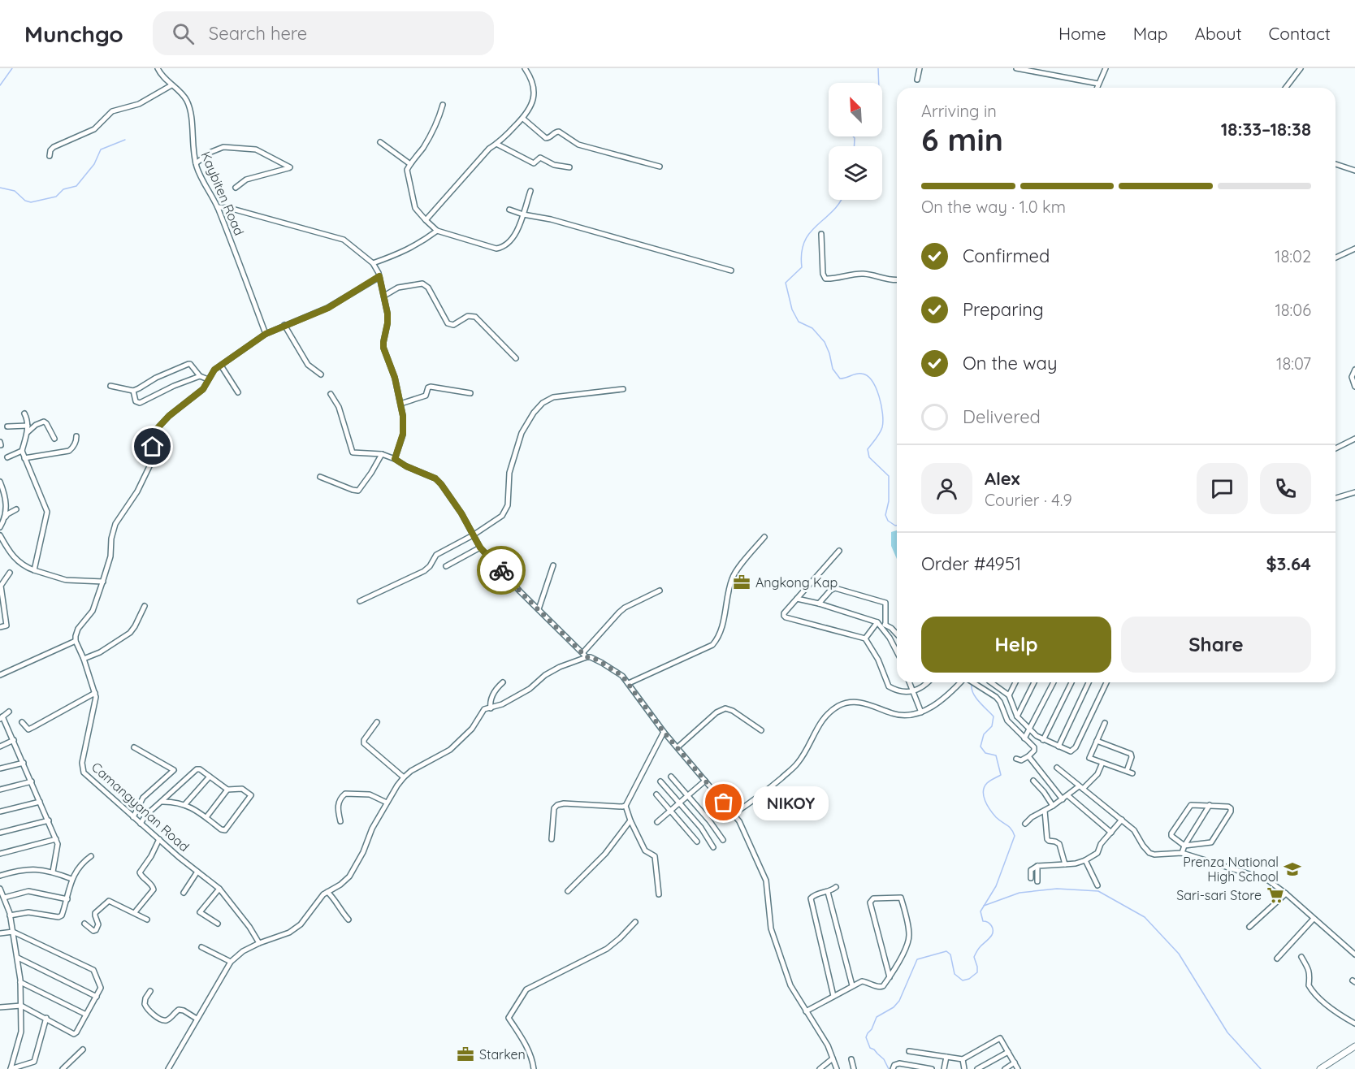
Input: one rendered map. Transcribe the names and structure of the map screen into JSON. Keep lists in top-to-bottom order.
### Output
{
  "streets": {
    "street": ["Kaybiten Road", "Camangyanan Road"]
  },
  "places": {
    "office": ["Angkong Kap", "Starken"],
    "other": ["NIKOY"],
    "school or university": ["Prenza National High School"],
    "supermarket": ["Sari-sari Store"]
  },
  "north": "top left",
  "page": {
    "header": "Munchgo",
    "search": "Search here",
    "nav": [
      "Home",
      "Map",
      "About",
      "Contact"
    ],
    "heading": ["6 min", "Arriving in", "18:33–18:38"],
    "panel": [
      "Alex",
      "Courier · 4.9",
      "Order #4951",
      "$3.64"
    ],
    "bar": "On the way · 1.0 km",
    "list": [
      ["Confirmed", "18:02"],
      ["Preparing", "18:06"],
      ["On the way", "18:07"],
      "Delivered"
    ],
    "buttons": ["Help", "Share"],
    "bubble": "NIKOY"
  }
}
